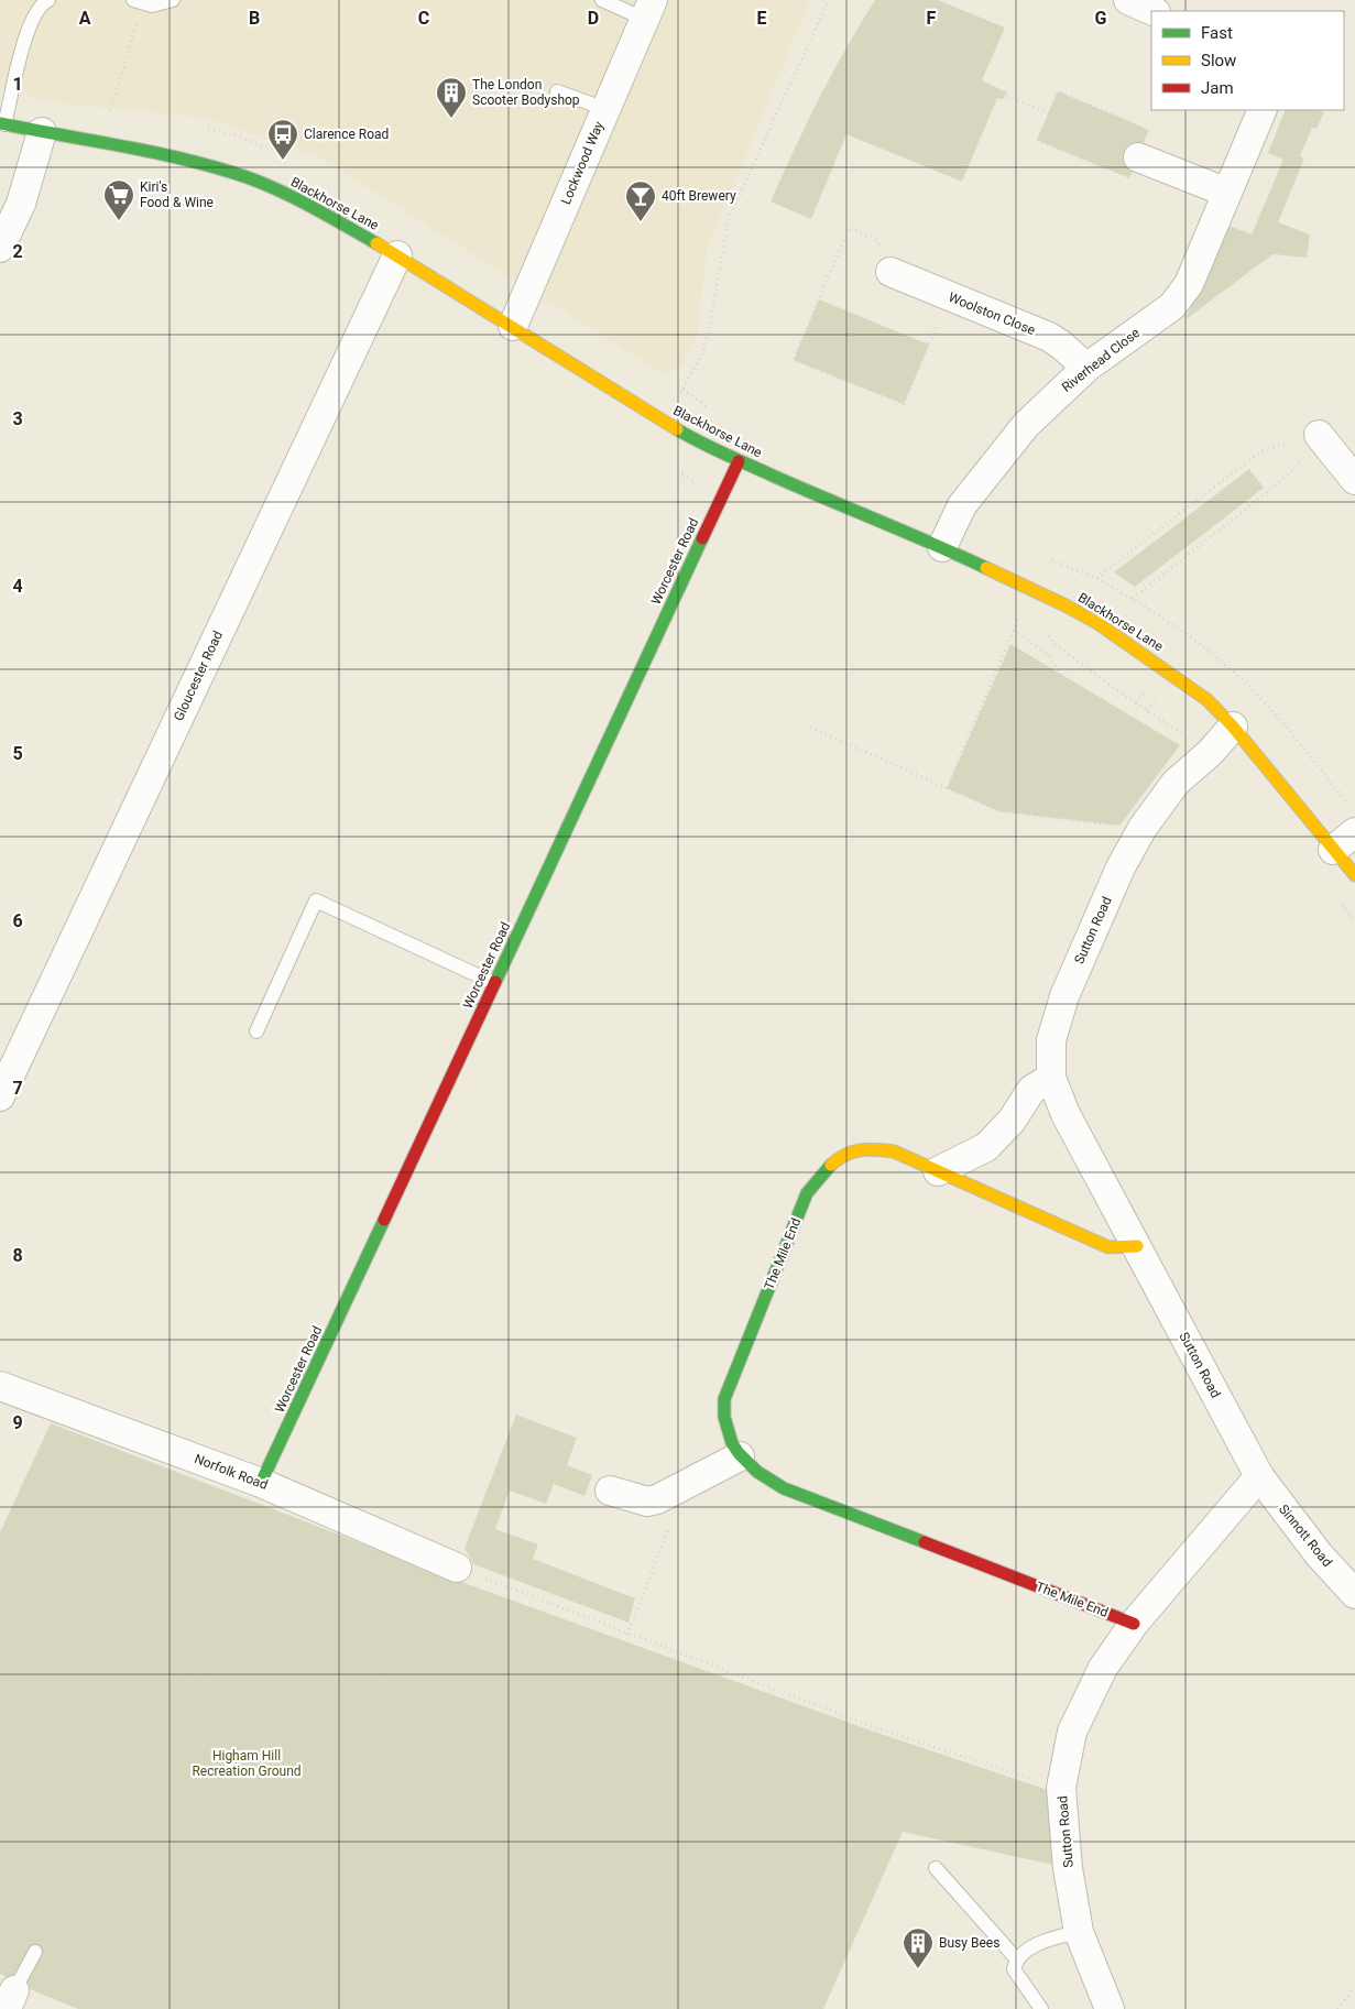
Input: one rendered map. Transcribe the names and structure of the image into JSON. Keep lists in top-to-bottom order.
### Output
{
  "streets": {
    "street": [
      "Lockwood Way",
      "Blackhorse Lane",
      "Woolston Close",
      "Riverhead Close",
      "Worcester Road",
      "Gloucester Road",
      "Sutton Road",
      "The Mile End",
      "Norfolk Road",
      "Sinnott Road"
    ]
  },
  "crossings": [
    ["Lockwood Way", "Blackhorse Lane"],
    ["Blackhorse Lane", "Riverhead Close"],
    ["Blackhorse Lane", "Worcester Road"],
    ["Blackhorse Lane", "Gloucester Road"],
    ["Blackhorse Lane", "Sutton Road"],
    ["Woolston Close", "Riverhead Close"],
    ["Worcester Road", "Norfolk Road"],
    ["Sutton Road", "The Mile End"],
    ["Sutton Road", "Sinnott Road"]
  ],
  "parks": ["Higham Hill Recreation Ground"],
  "places": {
    "building": ["The London Scooter Bodyshop", "Busy Bees"],
    "bus stop": ["Clarence Road"],
    "supermarket": ["Kiri's Food & Wine"],
    "bar": ["40ft Brewery"]
  },
  "legend": ["Fast", "Slow", "Jam"],
  "grid": {
    "columns": [
      "A",
      "B",
      "C",
      "D",
      "E",
      "F",
      "G"
    ],
    "rows": [
      "1",
      "2",
      "3",
      "4",
      "5",
      "6",
      "7",
      "8",
      "9"
    ]
  }
}
